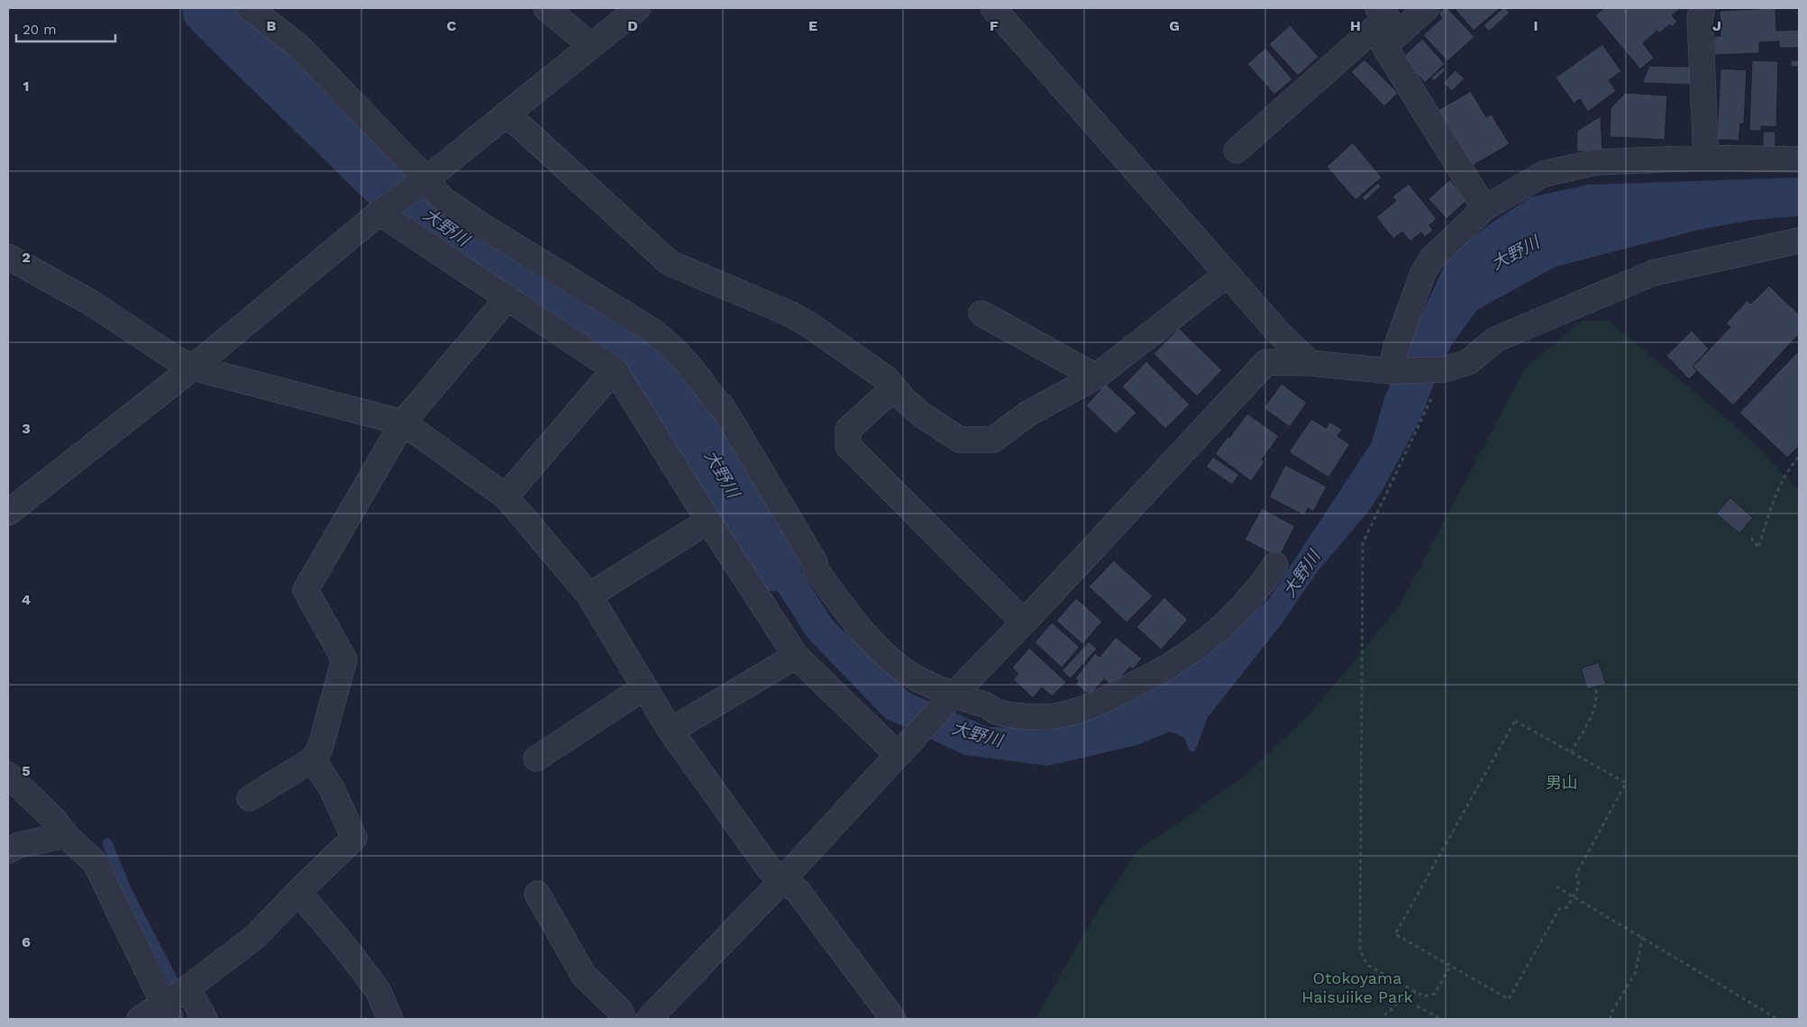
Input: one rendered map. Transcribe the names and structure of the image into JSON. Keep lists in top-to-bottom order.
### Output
{
  "water": ["大野川"],
  "parks": ["男山", "Otokoyama Haisuiike Park"],
  "scale_bar": "20 m",
  "grid": {
    "columns": [
      "B",
      "C",
      "D",
      "E",
      "F",
      "G",
      "H",
      "I",
      "J"
    ],
    "rows": [
      "1",
      "2",
      "3",
      "4",
      "5",
      "6"
    ]
  }
}
